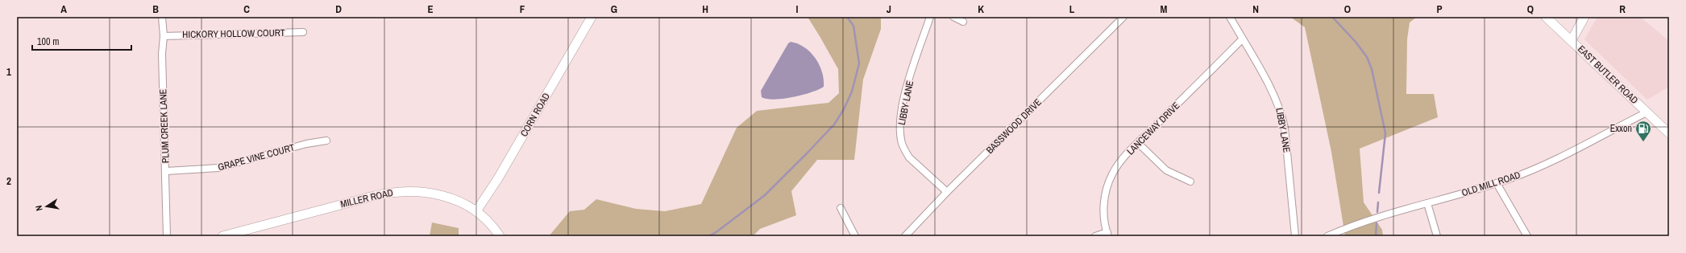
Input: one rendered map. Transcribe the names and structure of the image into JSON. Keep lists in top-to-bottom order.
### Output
{
  "streets": {
    "street": [
      "HICKORY HOLLOW COURT",
      "EAST BUTLER ROAD",
      "LIBBY LANE",
      "CORN ROAD",
      "PLUM CREEK LANE",
      "BASSWOOD DRIVE",
      "LANCEWAY DRIVE",
      "GRAPE VINE COURT",
      "OLD MILL ROAD",
      "MILLER ROAD"
    ]
  },
  "crossings": [
    ["HICKORY HOLLOW COURT", "PLUM CREEK LANE"],
    ["EAST BUTLER ROAD", "OLD MILL ROAD"],
    ["LIBBY LANE", "BASSWOOD DRIVE"],
    ["LIBBY LANE", "LANCEWAY DRIVE"],
    ["CORN ROAD", "MILLER ROAD"],
    ["PLUM CREEK LANE", "GRAPE VINE COURT"]
  ],
  "places": {
    "fuel station": ["Exxon"]
  },
  "scale_bar": "100 m",
  "north": "left",
  "grid": {
    "columns": [
      "A",
      "B",
      "C",
      "D",
      "E",
      "F",
      "G",
      "H",
      "I",
      "J",
      "K",
      "L",
      "M",
      "N",
      "O",
      "P",
      "Q",
      "R"
    ],
    "rows": ["1", "2"]
  }
}
